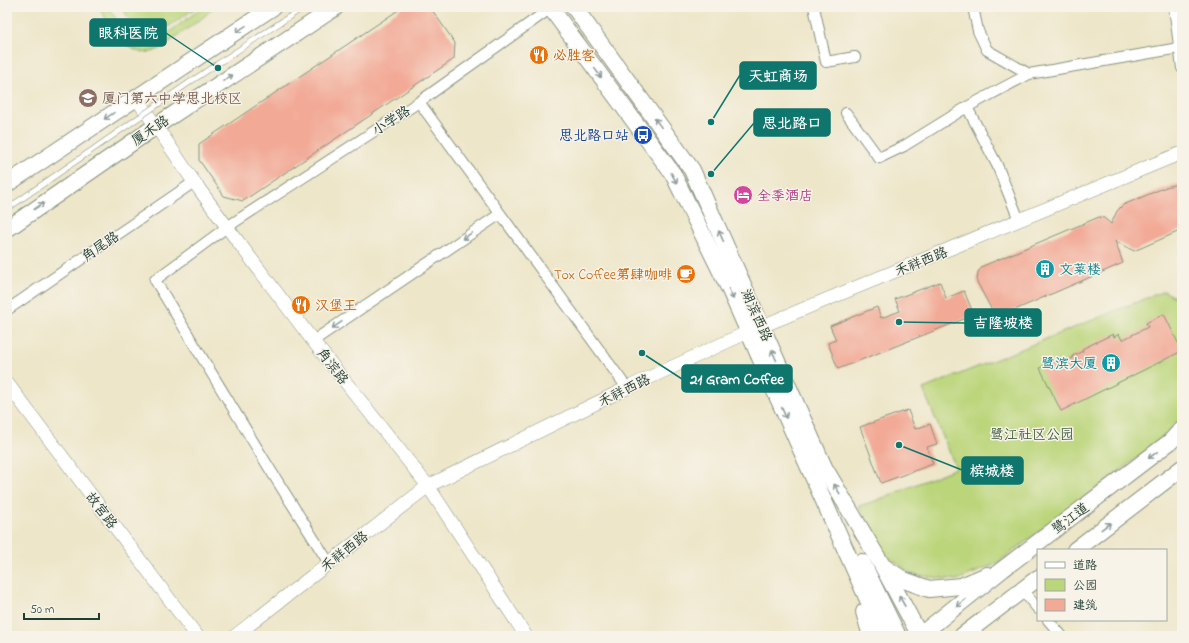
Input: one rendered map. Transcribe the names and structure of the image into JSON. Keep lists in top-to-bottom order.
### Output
{
  "streets": {
    "main road": ["厦禾路", "湖滨西路", "鹭江道"],
    "street": [
      "小学路",
      "角尾路",
      "禾祥西路",
      "角滨路",
      "故宫路"
    ]
  },
  "crossings": [
    ["小学路", "禾祥西路"],
    ["小学路", "湖滨西路"],
    ["小学路", "角滨路"],
    ["厦禾路", "角滨路"],
    ["角尾路", "角滨路"],
    ["禾祥西路", "湖滨西路"],
    ["禾祥西路", "角滨路"],
    ["湖滨西路", "鹭江道"]
  ],
  "parks": ["鹭江社区公园"],
  "places": {
    "restaurant": ["必胜客", "汉堡王"],
    "other": [
      "眼科医院",
      "天虹商场",
      "思北路口",
      "吉隆坡楼",
      "21 Gram Coffee",
      "槟城楼"
    ],
    "school or university": ["厦门第六中学思北校区"],
    "bus stop": ["思北路口站"],
    "hotel": ["全季酒店"],
    "building": ["文莱楼", "鹭滨大厦"],
    "cafe": ["Tox Coffee第肆咖啡"]
  },
  "legend": ["道路", "公园", "建筑"],
  "scale_bar": "50 m"
}
